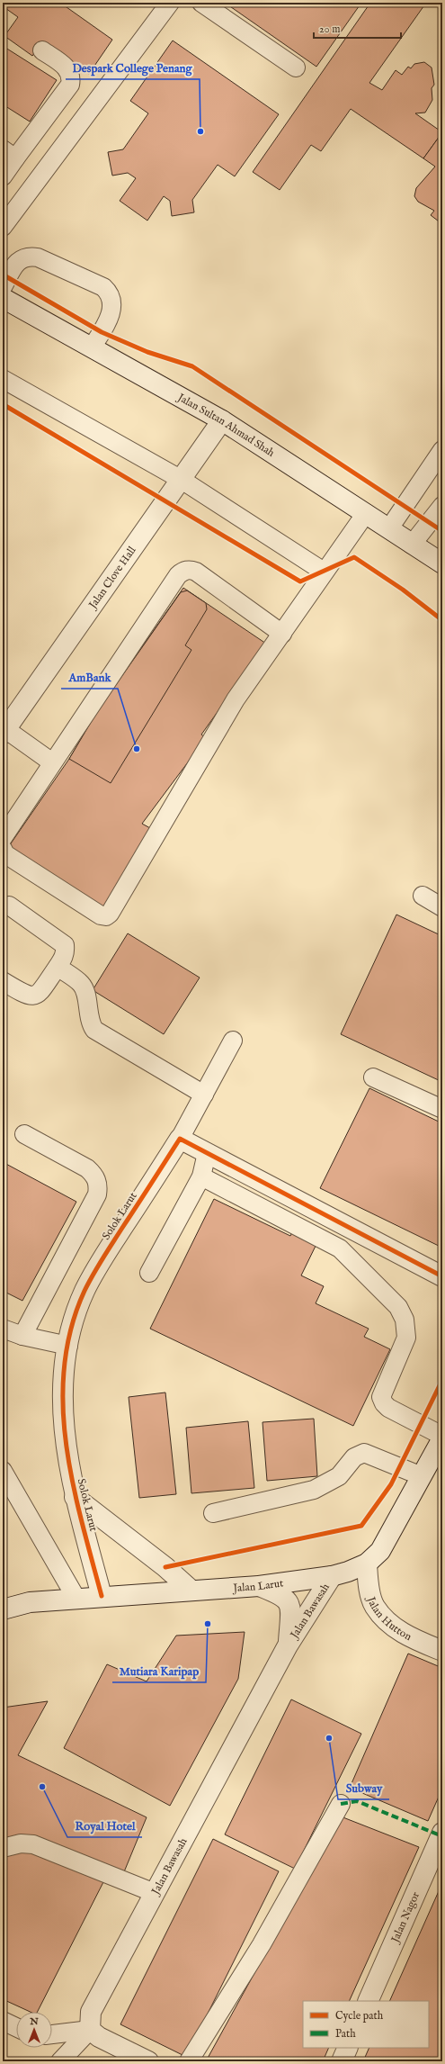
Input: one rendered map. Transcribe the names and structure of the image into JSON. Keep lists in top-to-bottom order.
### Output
{
  "streets": {
    "street": [
      "Jalan Sultan Ahmad Shah",
      "Jalan Clove Hall",
      "Solok Larut",
      "Jalan Larut",
      "Jalan Bawasah",
      "Jalan Hutton",
      "Jalan Nagor"
    ]
  },
  "crossings": [
    ["Jalan Sultan Ahmad Shah", "Jalan Clove Hall"],
    ["Solok Larut", "Jalan Larut"],
    ["Jalan Larut", "Jalan Bawasah"],
    ["Jalan Larut", "Jalan Hutton"]
  ],
  "places": [
    "Despark College Penang",
    "AmBank",
    "Mutiara Karipap",
    "Subway",
    "Royal Hotel"
  ],
  "legend": ["Cycle path", "Path"],
  "scale_bar": "20 m",
  "north": "top"
}
